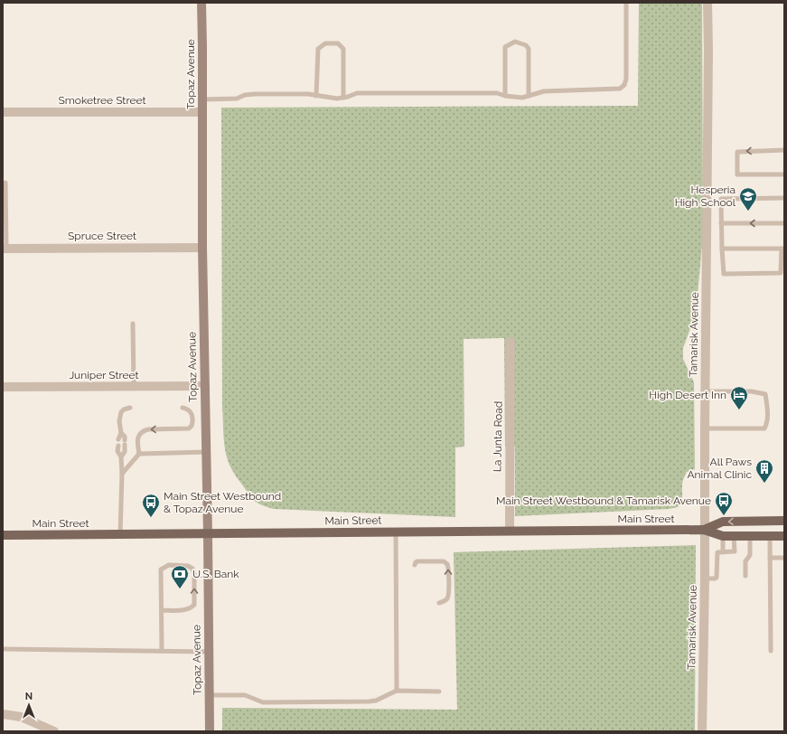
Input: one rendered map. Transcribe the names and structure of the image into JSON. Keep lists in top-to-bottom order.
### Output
{
  "streets": {
    "main road": ["Main Street"],
    "street": [
      "Topaz Avenue",
      "Smoketree Street",
      "Spruce Street",
      "Tamarisk Avenue",
      "Juniper Street",
      "La Junta Road"
    ]
  },
  "crossings": [
    ["Topaz Avenue", "Smoketree Street"],
    ["Topaz Avenue", "Spruce Street"],
    ["Topaz Avenue", "Juniper Street"],
    ["Topaz Avenue", "Main Street"],
    ["Tamarisk Avenue", "Main Street"],
    ["La Junta Road", "Main Street"]
  ],
  "places": {
    "school or university": ["Hesperia High School"],
    "hotel": ["High Desert Inn"],
    "building": ["All Paws Animal Clinic"],
    "bus stop": ["Main Street Westbound & Tamarisk Avenue", "Main Street Westbound & Topaz Avenue"],
    "bank": ["U.S. Bank"]
  },
  "north": "top"
}
